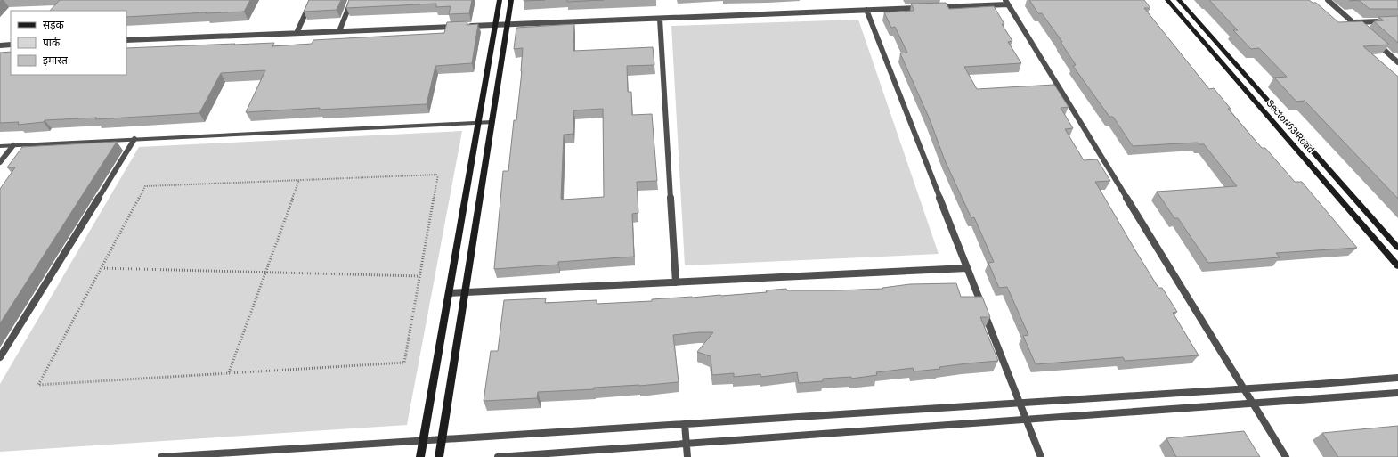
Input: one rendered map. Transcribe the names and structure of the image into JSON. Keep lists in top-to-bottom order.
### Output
{
  "streets": {
    "street": ["Sector 63 Road"]
  },
  "legend": ["सड़क", "पार्क", "इमारत"]
}
